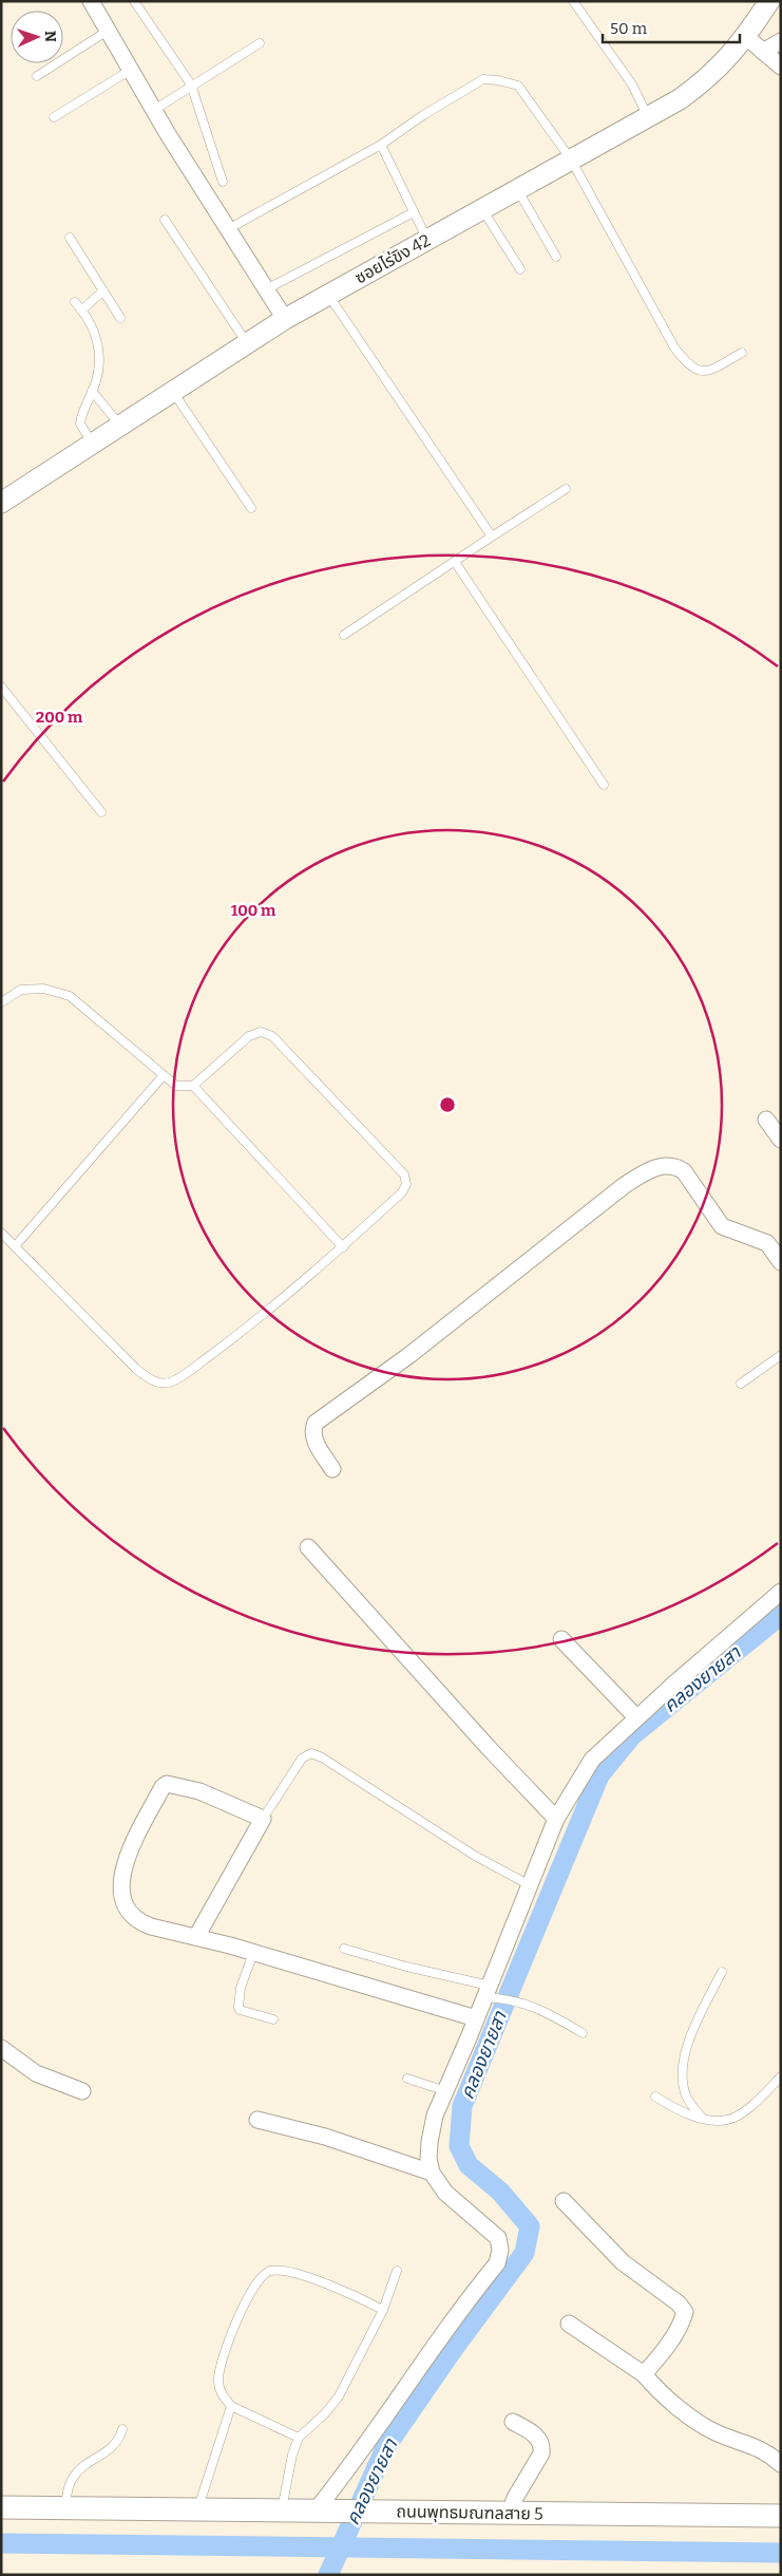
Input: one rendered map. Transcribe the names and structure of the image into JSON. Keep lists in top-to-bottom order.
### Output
{
  "streets": {
    "main road": ["ถนนพุทธมณฑลสาย 5"],
    "street": ["ซอยไร่ขิง 42"]
  },
  "water": ["คลองยายสา"],
  "scale_bar": "50 m",
  "north": "right",
  "rings": ["200 m", "100 m"]
}
